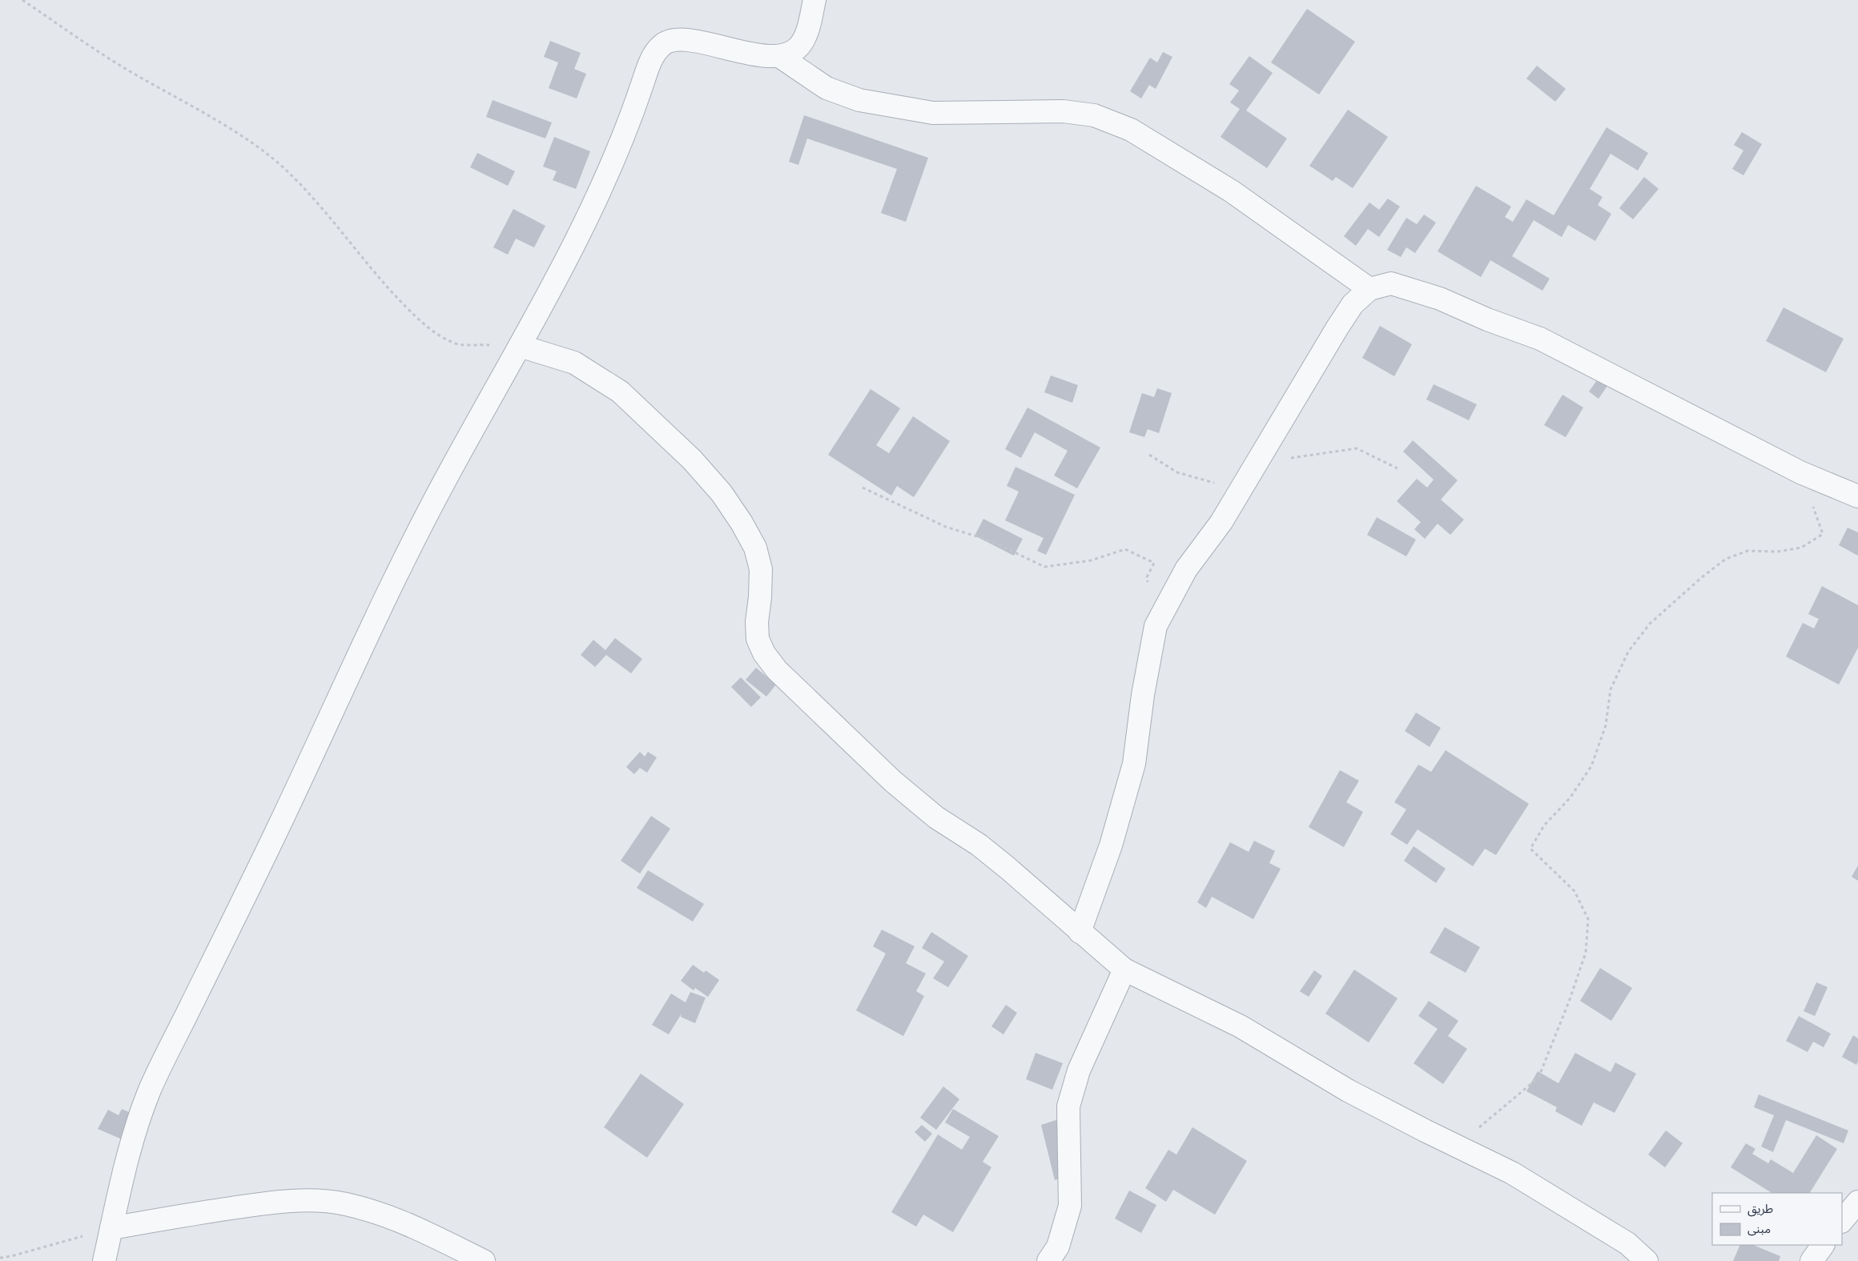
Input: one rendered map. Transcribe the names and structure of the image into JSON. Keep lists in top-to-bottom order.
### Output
{
  "legend": ["طريق", "مبنى"]
}
